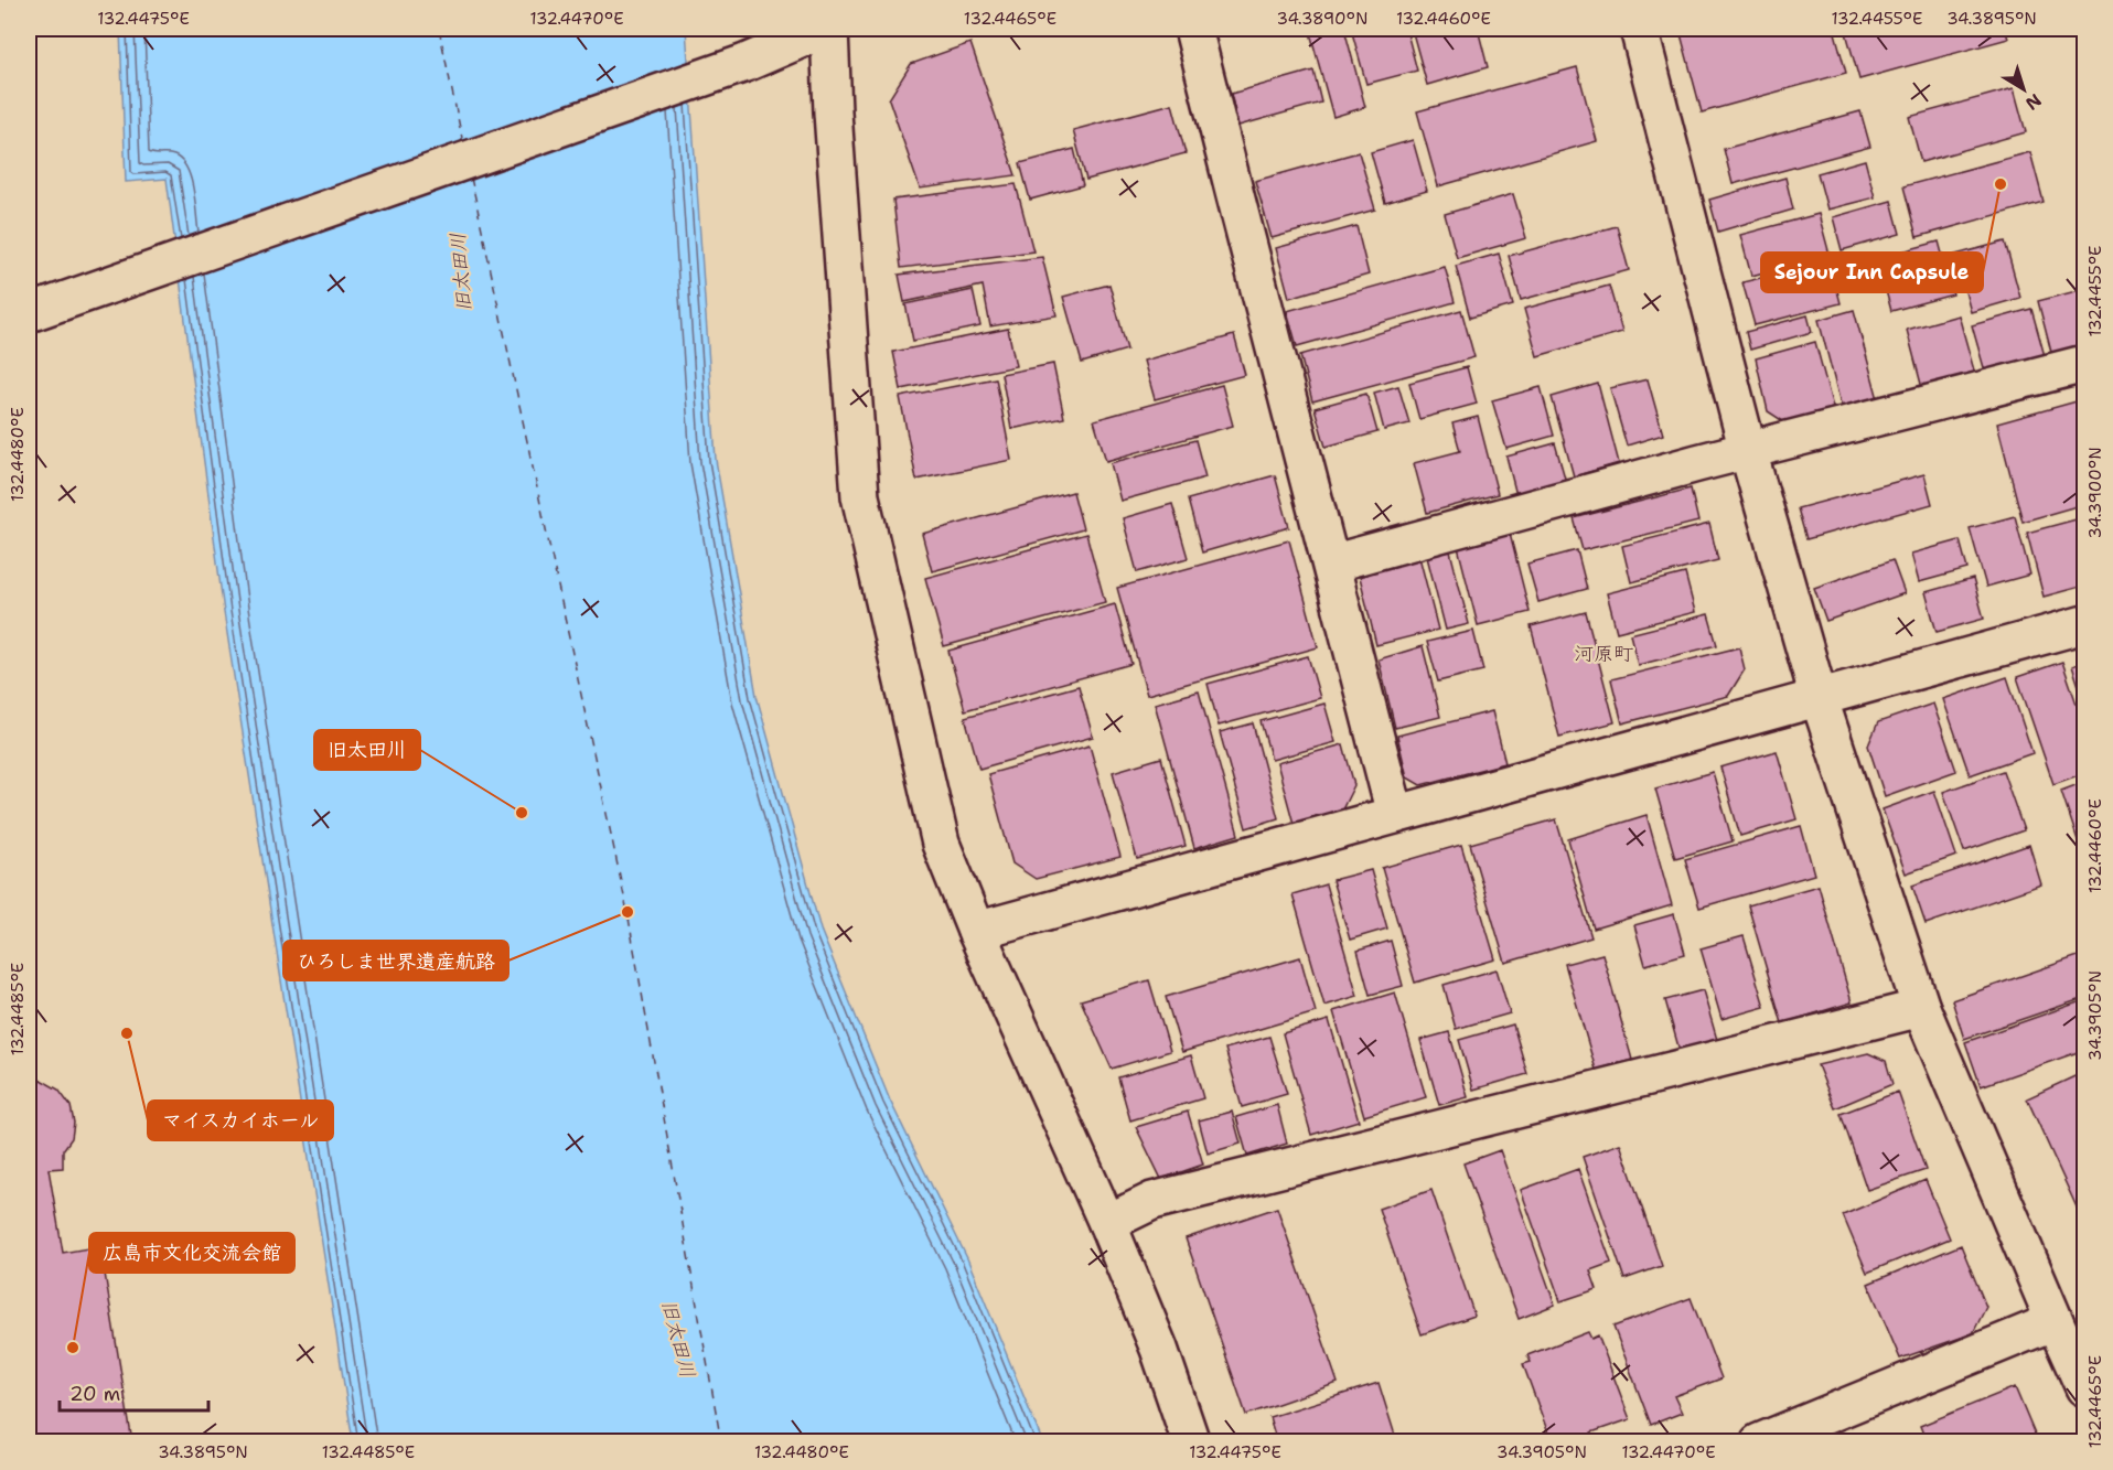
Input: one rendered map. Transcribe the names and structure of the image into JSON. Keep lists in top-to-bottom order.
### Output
{
  "districts": ["河原町"],
  "water": ["旧太田川"],
  "places": [
    "Sejour Inn Capsule",
    "旧太田川",
    "ひろしま世界遺産航路",
    "マイスカイホール",
    "広島市文化交流会館"
  ],
  "scale_bar": "20 m",
  "north": "bottom right",
  "coordinates": [
    "132.4475°E",
    "132.4470°E",
    "132.4465°E",
    "34.3890°N",
    "132.4460°E",
    "132.4455°E",
    "34.3895°N",
    "132.4480°E",
    "34.3900°N",
    "132.4485°E",
    "34.3905°N"
  ]
}
